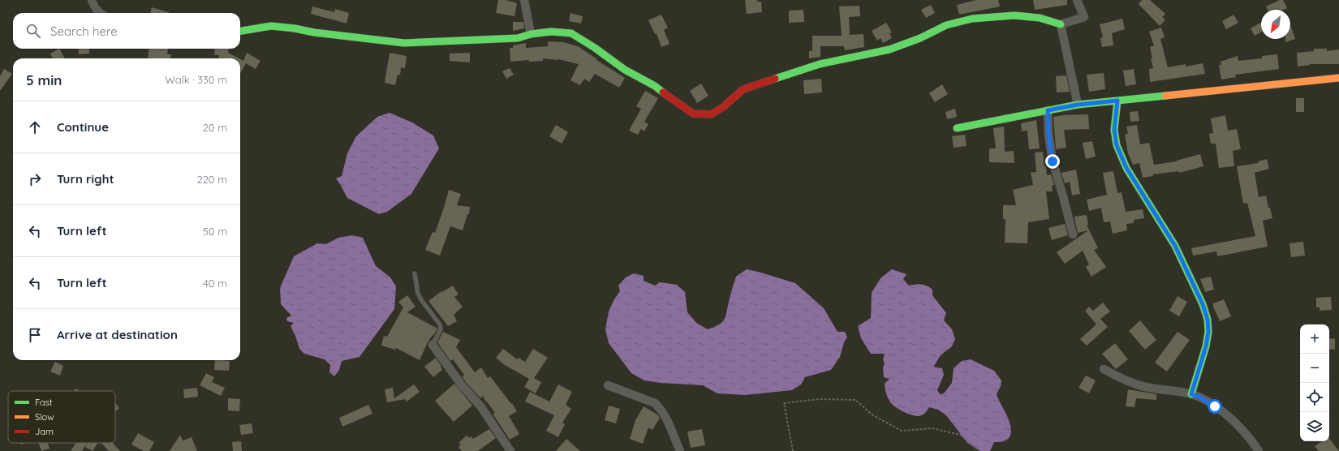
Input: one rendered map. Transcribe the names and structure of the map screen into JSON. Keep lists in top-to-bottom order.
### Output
{
  "legend": ["Fast", "Slow", "Jam"],
  "north": "bottom left",
  "page": {
    "search": "Search here",
    "heading": ["5 min", "Walk · 330 m"],
    "list": [
      ["Continue", "20 m"],
      ["Turn right", "220 m"],
      ["Turn left", "50 m"],
      ["Turn left", "40 m"],
      "Arrive at destination"
    ],
    "map_buttons": ["+", "−"]
  }
}
